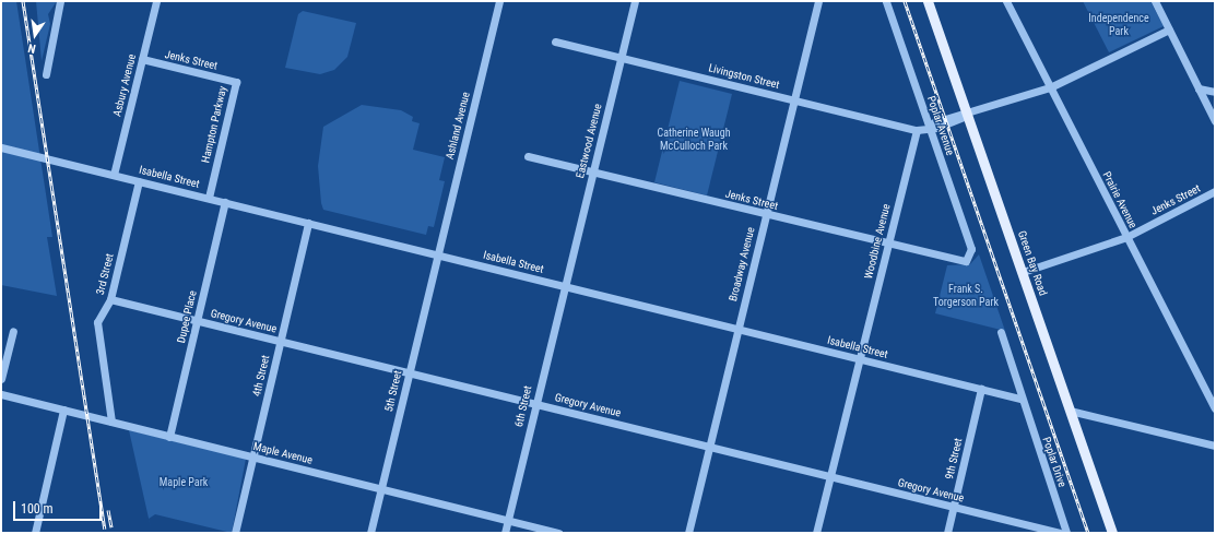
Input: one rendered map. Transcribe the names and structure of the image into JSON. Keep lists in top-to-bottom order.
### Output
{
  "streets": {
    "main road": ["Green Bay Road"],
    "street": [
      "Jenks Street",
      "Livingston Street",
      "Asbury Avenue",
      "Hampton Parkway",
      "Ashland Avenue",
      "Poplar Avenue",
      "Eastwood Avenue",
      "Isabella Street",
      "Prairie Avenue",
      "Woodbine Avenue",
      "Broadway Avenue",
      "3rd Street",
      "Dupee Place",
      "Gregory Avenue",
      "4th Street",
      "5th Street",
      "6th Street",
      "Maple Avenue",
      "9th Street",
      "Poplar Drive"
    ]
  },
  "crossings": [
    ["Jenks Street", "Asbury Avenue"],
    ["Jenks Street", "Hampton Parkway"],
    ["Jenks Street", "Poplar Avenue"],
    ["Jenks Street", "Eastwood Avenue"],
    ["Jenks Street", "Prairie Avenue"],
    ["Jenks Street", "Woodbine Avenue"],
    ["Jenks Street", "Green Bay Road"],
    ["Jenks Street", "Broadway Avenue"],
    ["Livingston Street", "Poplar Avenue"],
    ["Livingston Street", "Eastwood Avenue"],
    ["Livingston Street", "Prairie Avenue"],
    ["Livingston Street", "Woodbine Avenue"],
    ["Livingston Street", "Green Bay Road"],
    ["Livingston Street", "Broadway Avenue"],
    ["Asbury Avenue", "Isabella Street"],
    ["Hampton Parkway", "Isabella Street"],
    ["Ashland Avenue", "Isabella Street"],
    ["Ashland Avenue", "5th Street"],
    ["Eastwood Avenue", "Isabella Street"],
    ["Eastwood Avenue", "6th Street"],
    ["Isabella Street", "Woodbine Avenue"],
    ["Isabella Street", "Broadway Avenue"],
    ["Isabella Street", "3rd Street"],
    ["Isabella Street", "Dupee Place"],
    ["Isabella Street", "4th Street"],
    ["Isabella Street", "5th Street"],
    ["Isabella Street", "6th Street"],
    ["Isabella Street", "9th Street"],
    ["Isabella Street", "Poplar Drive"],
    ["Woodbine Avenue", "Gregory Avenue"],
    ["Broadway Avenue", "Gregory Avenue"],
    ["3rd Street", "Gregory Avenue"],
    ["3rd Street", "Maple Avenue"],
    ["Dupee Place", "Gregory Avenue"],
    ["Dupee Place", "Maple Avenue"],
    ["Gregory Avenue", "4th Street"],
    ["Gregory Avenue", "5th Street"],
    ["Gregory Avenue", "6th Street"],
    ["Gregory Avenue", "9th Street"],
    ["4th Street", "Maple Avenue"],
    ["5th Street", "Maple Avenue"],
    ["6th Street", "Maple Avenue"]
  ],
  "parks": [
    "Independence Park",
    "Catherine Waugh McCulloch Park",
    "Frank S. Torgerson Park",
    "Maple Park"
  ],
  "scale_bar": "100 m",
  "north": "bottom"
}
